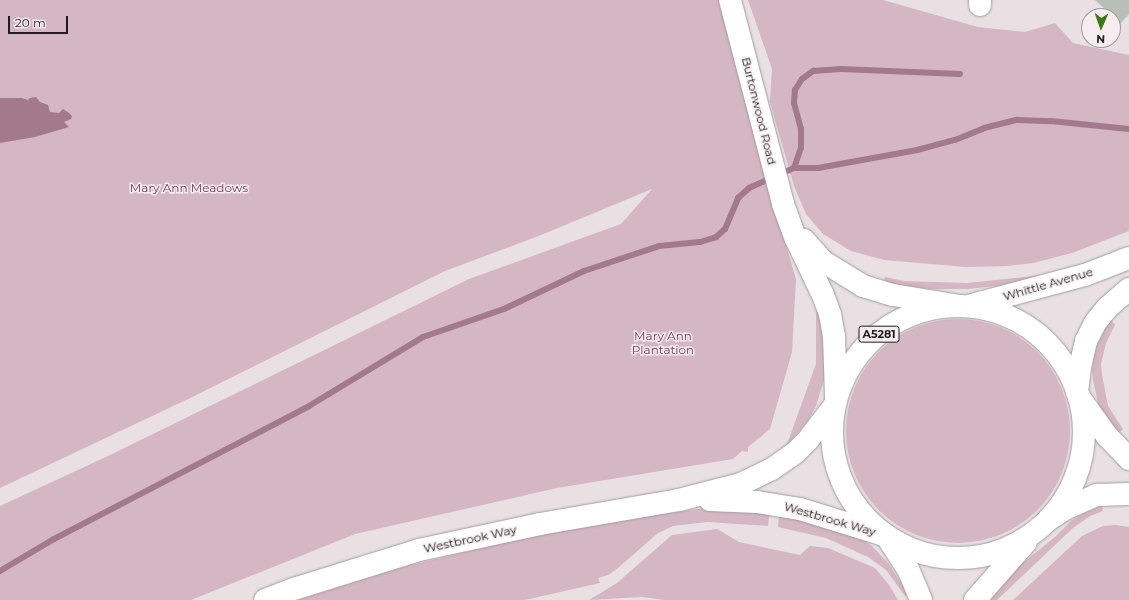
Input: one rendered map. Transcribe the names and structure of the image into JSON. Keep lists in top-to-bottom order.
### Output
{
  "streets": {
    "street": [
      "Burtonwood Road",
      "Whittle Avenue",
      "A5281",
      "Westbrook Way"
    ]
  },
  "crossings": [
    ["Burtonwood Road", "Whittle Avenue"],
    ["Burtonwood Road", "A5281"],
    ["Burtonwood Road", "Westbrook Way"],
    ["Whittle Avenue", "A5281"],
    ["A5281", "Westbrook Way"]
  ],
  "parks": ["Mary Ann Meadows", "Mary Ann Plantation"],
  "scale_bar": "20 m",
  "north": "bottom"
}
